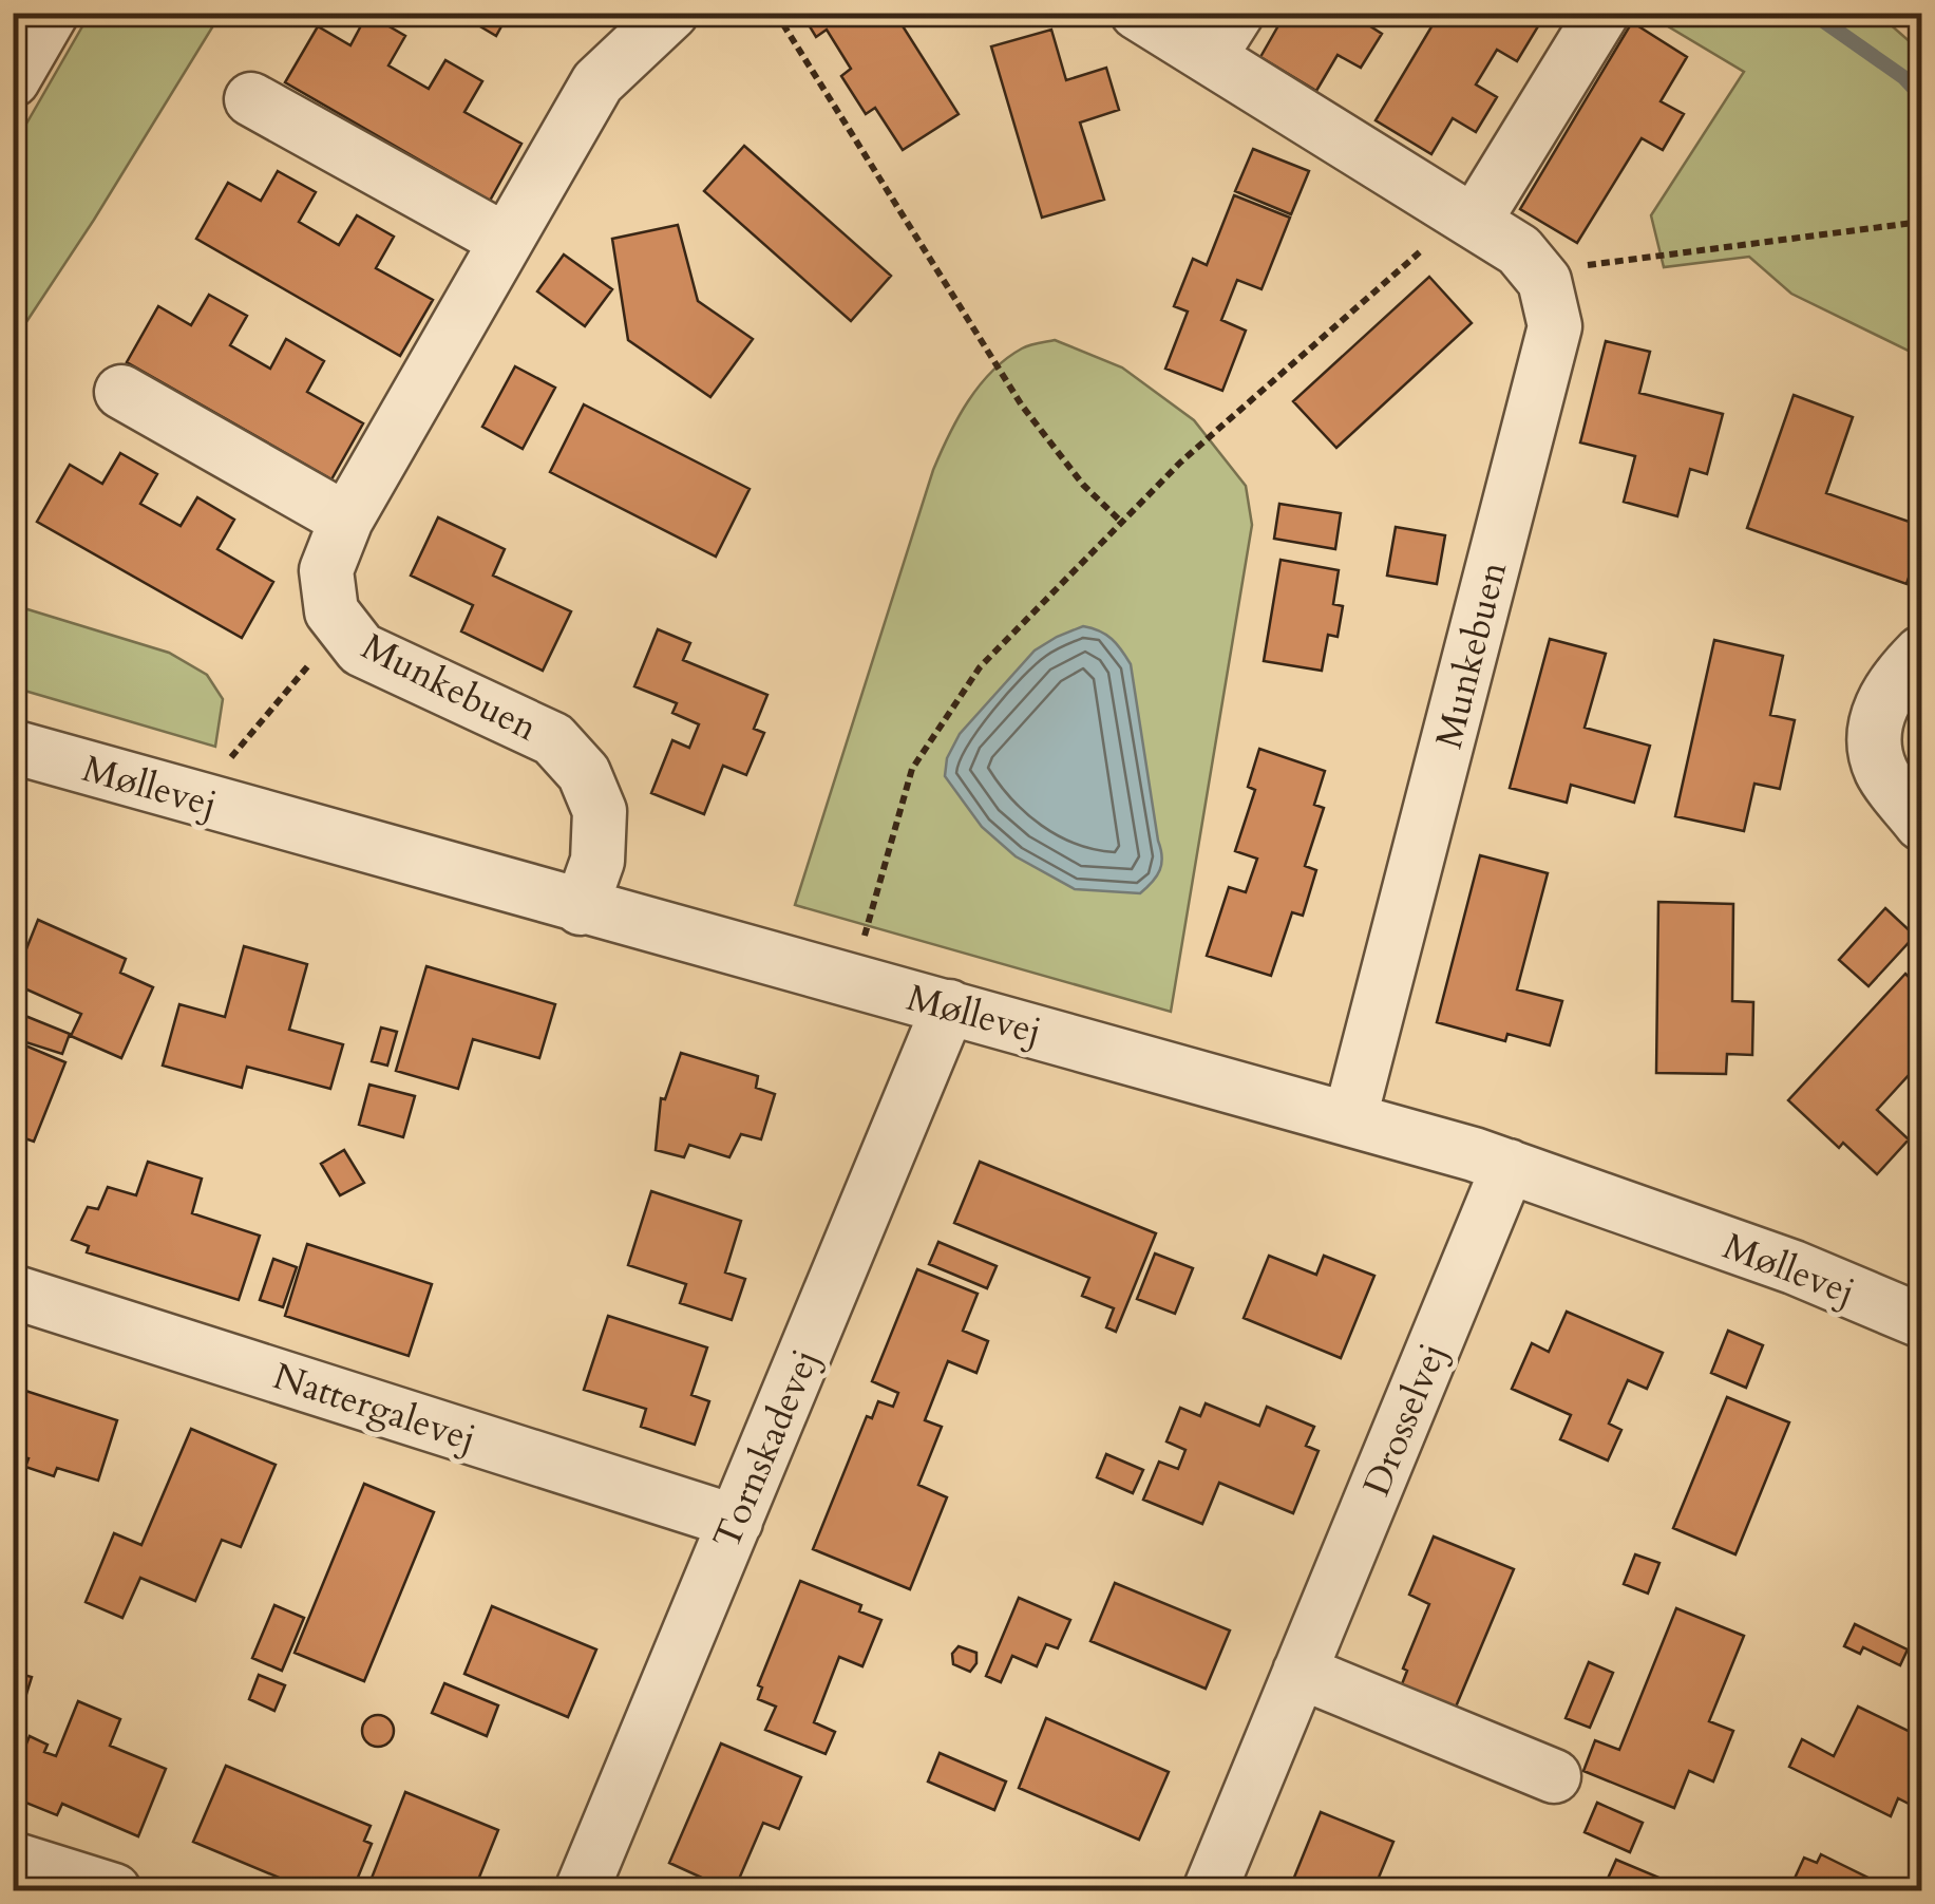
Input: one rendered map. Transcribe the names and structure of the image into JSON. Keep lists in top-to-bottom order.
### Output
{
  "streets": {
    "street": [
      "Munkebuen",
      "Møllevej",
      "Nattergalevej",
      "Drosselvej",
      "Tornskadevej"
    ]
  },
  "crossings": [
    ["Munkebuen", "Møllevej"],
    ["Møllevej", "Drosselvej"],
    ["Møllevej", "Tornskadevej"],
    ["Nattergalevej", "Tornskadevej"]
  ]
}
